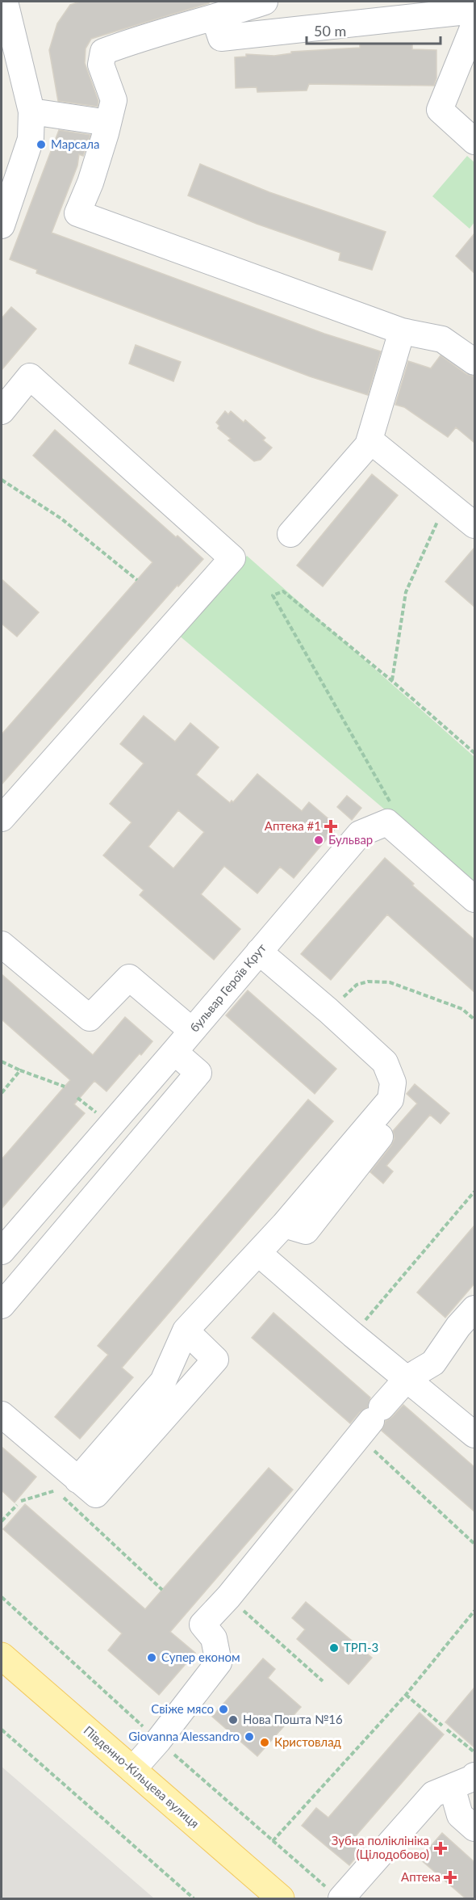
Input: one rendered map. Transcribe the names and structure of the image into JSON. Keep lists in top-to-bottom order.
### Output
{
  "streets": {
    "main road": ["Південно-Кільцева вулиця"],
    "street": ["бульвар Героїв Крут"]
  },
  "places": {
    "other": [
      "Марсала",
      "Бульвар",
      "ТРП-3",
      "Супер економ",
      "Свіже мясо",
      "Нова Пошта №16",
      "Giovanna Alessandro",
      "Кристовлад"
    ],
    "health": ["Аптека #1", "Зубна поліклініка (Цілодобово)", "Аптека"]
  },
  "scale_bar": "50 m"
}
